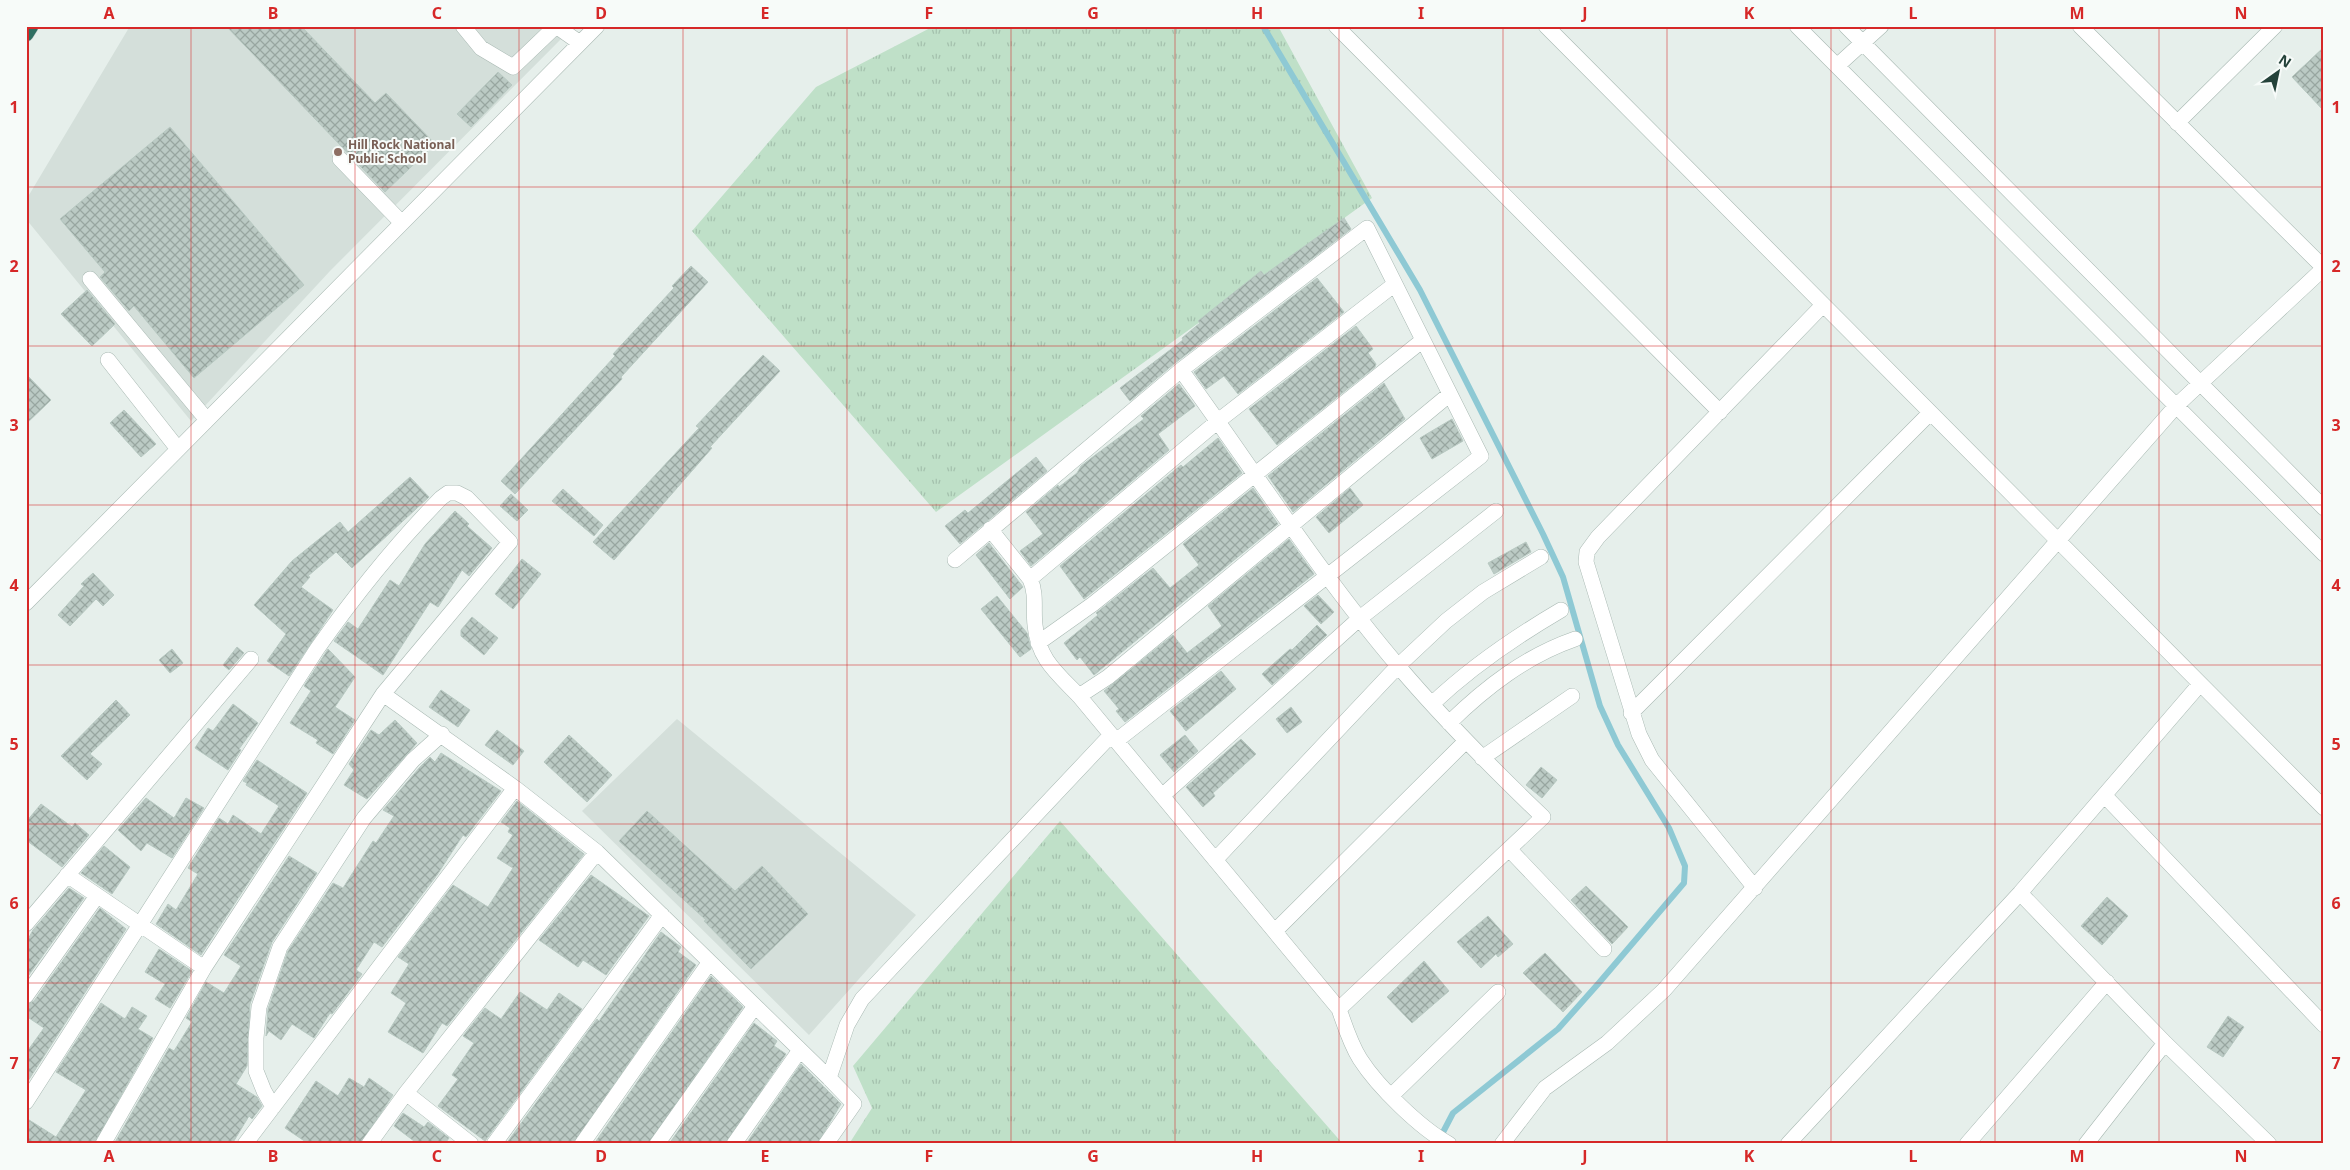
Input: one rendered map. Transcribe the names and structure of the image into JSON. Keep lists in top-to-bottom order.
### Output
{
  "places": ["Hill Rock National Public School"],
  "north": "top right",
  "grid": {
    "columns": [
      "A",
      "B",
      "C",
      "D",
      "E",
      "F",
      "G",
      "H",
      "I",
      "J",
      "K",
      "L",
      "M",
      "N"
    ],
    "rows": [
      "1",
      "2",
      "3",
      "4",
      "5",
      "6",
      "7"
    ]
  }
}
